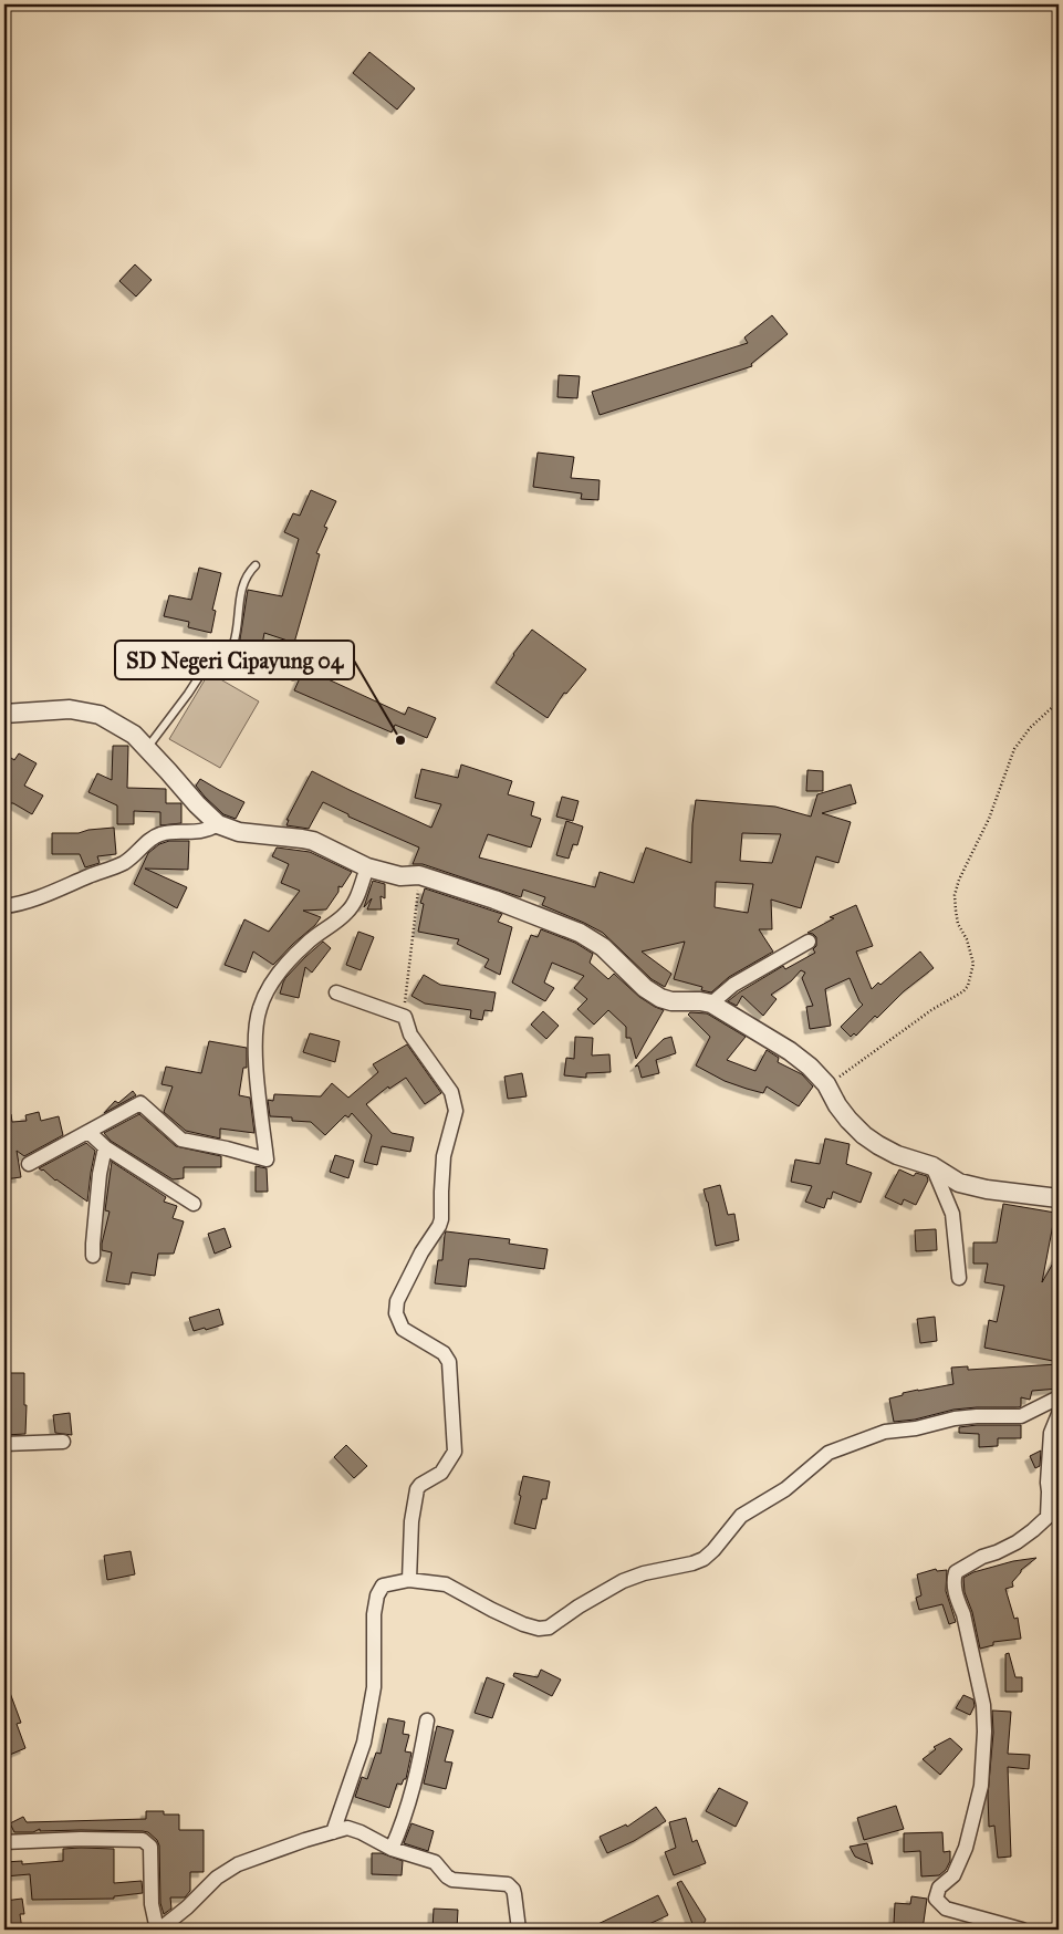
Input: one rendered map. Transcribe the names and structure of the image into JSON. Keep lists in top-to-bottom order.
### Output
{
  "places": ["SD Negeri Cipayung 04"]
}
